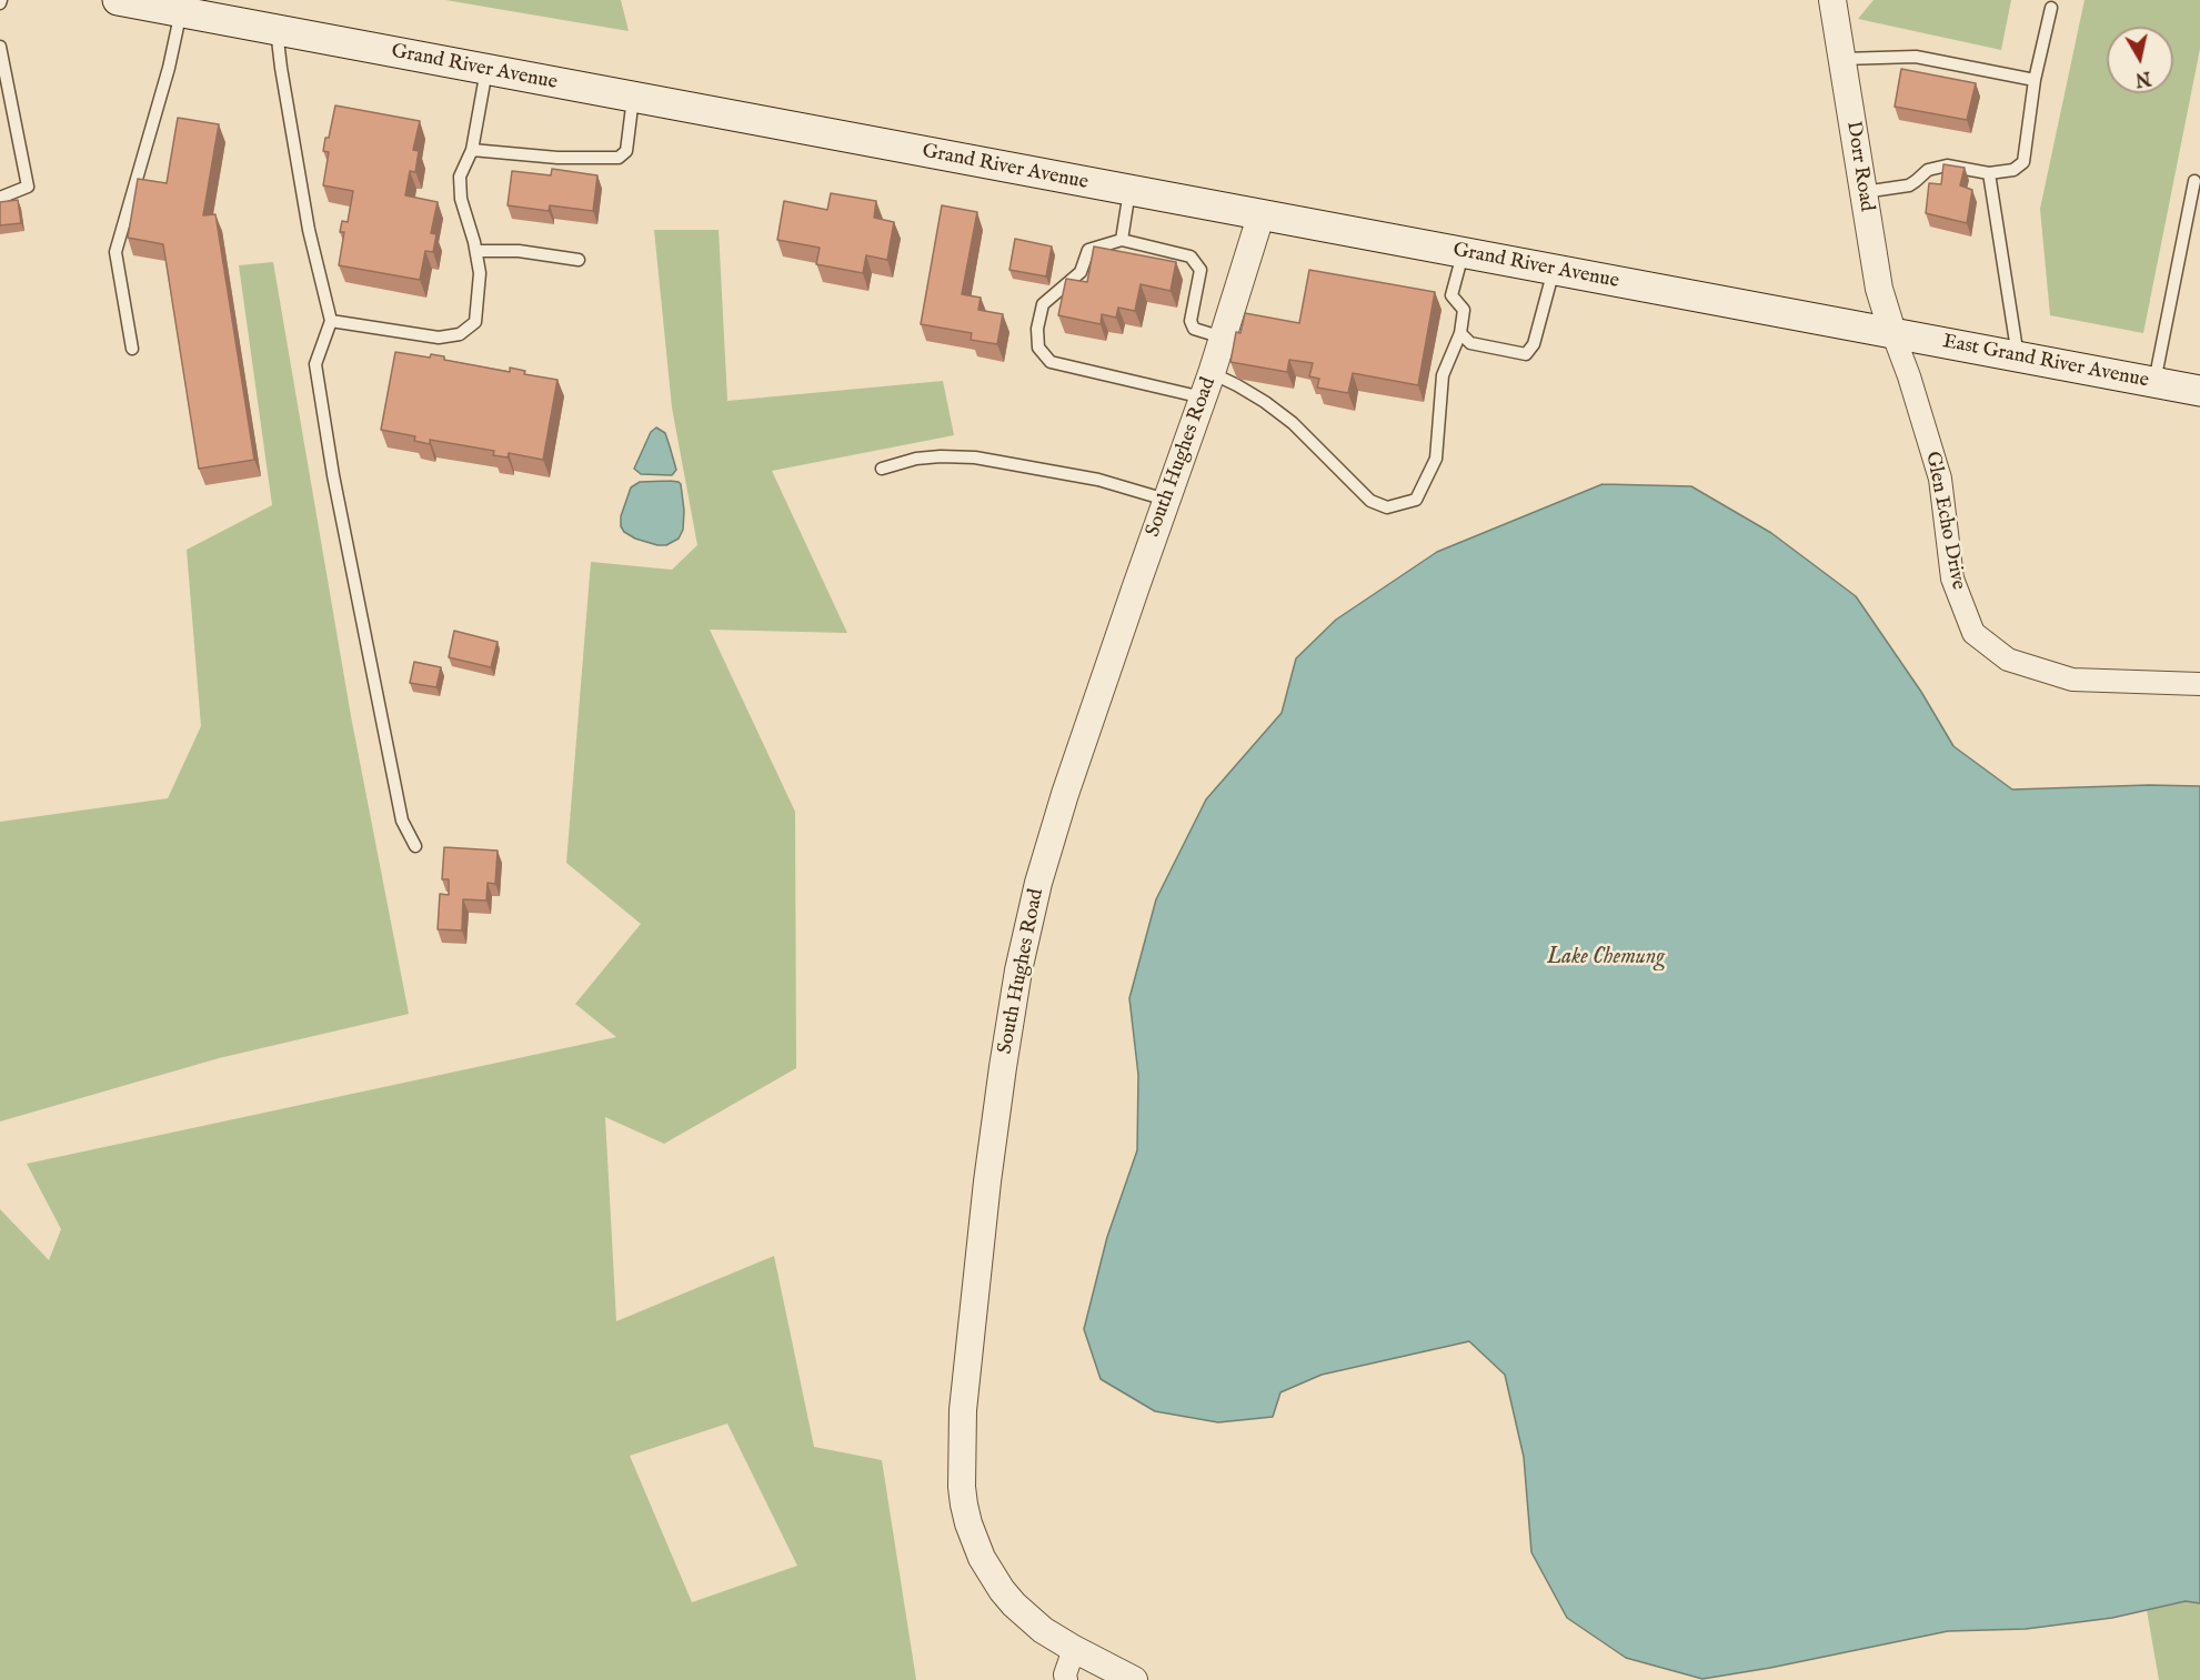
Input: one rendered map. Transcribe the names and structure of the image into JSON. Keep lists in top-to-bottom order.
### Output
{
  "streets": {
    "main road": ["Grand River Avenue", "East Grand River Avenue"],
    "street": ["Dorr Road", "South Hughes Road", "Glen Echo Drive"]
  },
  "crossings": [
    ["Grand River Avenue", "Dorr Road"],
    ["Grand River Avenue", "East Grand River Avenue"],
    ["Grand River Avenue", "South Hughes Road"],
    ["Grand River Avenue", "Glen Echo Drive"],
    ["Dorr Road", "East Grand River Avenue"],
    ["Dorr Road", "Glen Echo Drive"],
    ["East Grand River Avenue", "Glen Echo Drive"]
  ],
  "water": ["Lake Chemung"],
  "north": "bottom"
}
